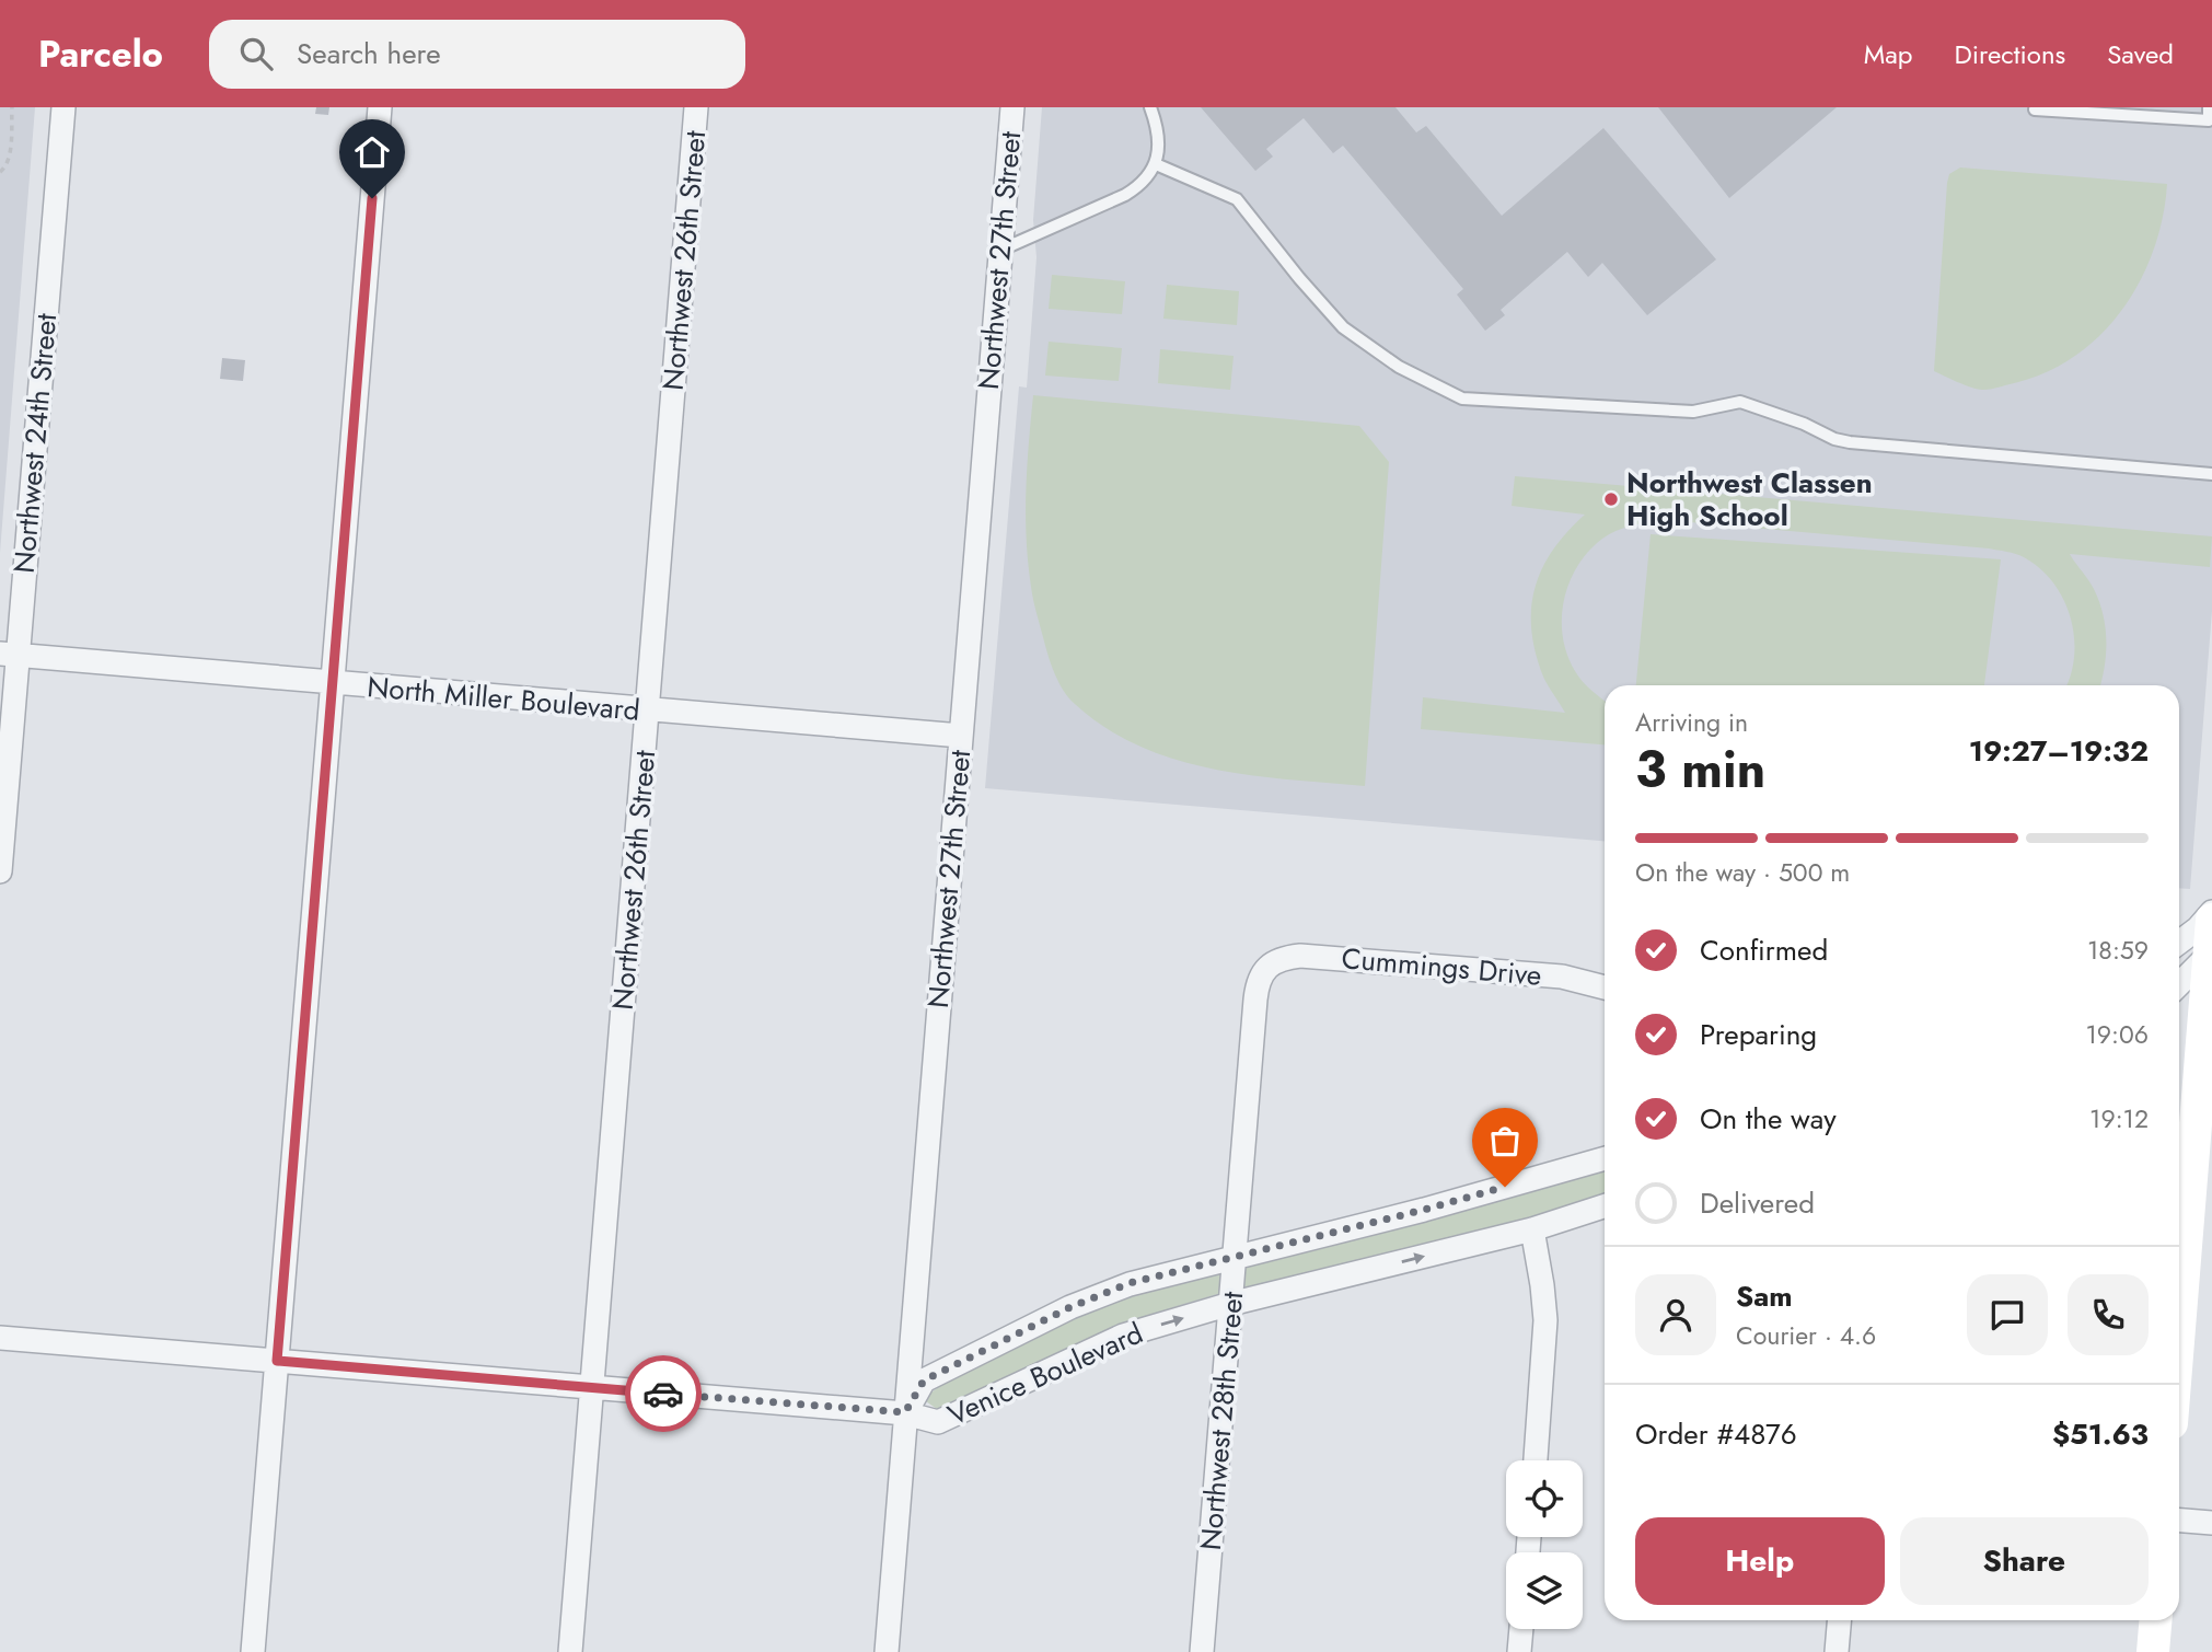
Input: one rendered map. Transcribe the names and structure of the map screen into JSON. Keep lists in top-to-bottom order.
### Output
{
  "streets": {
    "street": [
      "Northwest 26th Street",
      "Northwest 27th Street",
      "Northwest 24th Street",
      "North Miller Boulevard",
      "Cummings Drive",
      "Venice Boulevard",
      "Northwest 28th Street"
    ]
  },
  "crossings": [
    ["Northwest 26th Street", "North Miller Boulevard"],
    ["Northwest 27th Street", "North Miller Boulevard"],
    ["Northwest 27th Street", "Venice Boulevard"],
    ["Northwest 24th Street", "North Miller Boulevard"],
    ["Cummings Drive", "Northwest 28th Street"],
    ["Venice Boulevard", "Northwest 28th Street"]
  ],
  "places": ["Northwest Classen High School"],
  "page": {
    "header": "Parcelo",
    "search": "Search here",
    "nav": ["Map", "Directions", "Saved"],
    "heading": ["3 min", "Arriving in", "19:27–19:32"],
    "panel": [
      "Sam",
      "Courier · 4.6",
      "Order #4876",
      "$51.63"
    ],
    "bar": "On the way · 500 m",
    "list": [
      ["Confirmed", "18:59"],
      ["Preparing", "19:06"],
      ["On the way", "19:12"],
      "Delivered"
    ],
    "buttons": ["Help", "Share"]
  }
}
